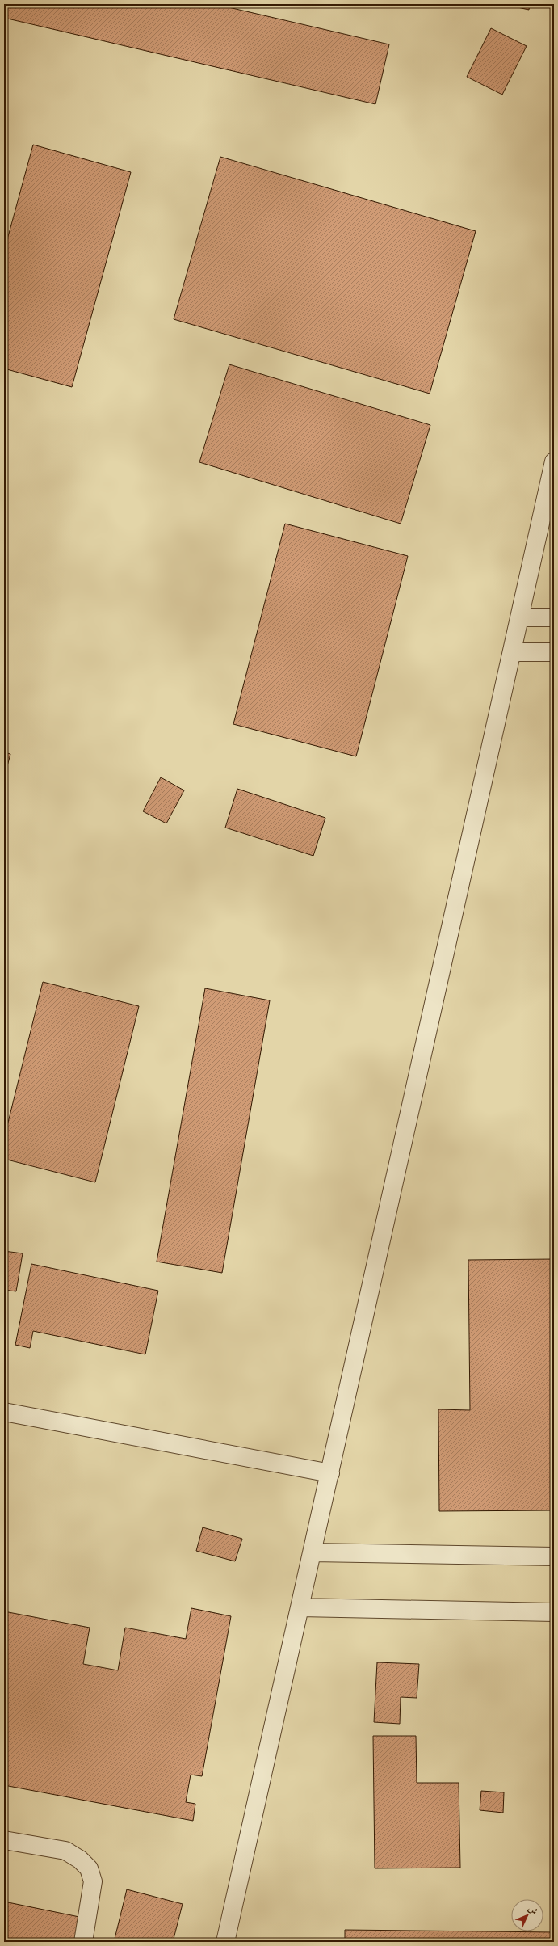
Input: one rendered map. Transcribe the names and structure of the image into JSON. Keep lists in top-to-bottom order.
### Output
{
  "north": "top right"
}
